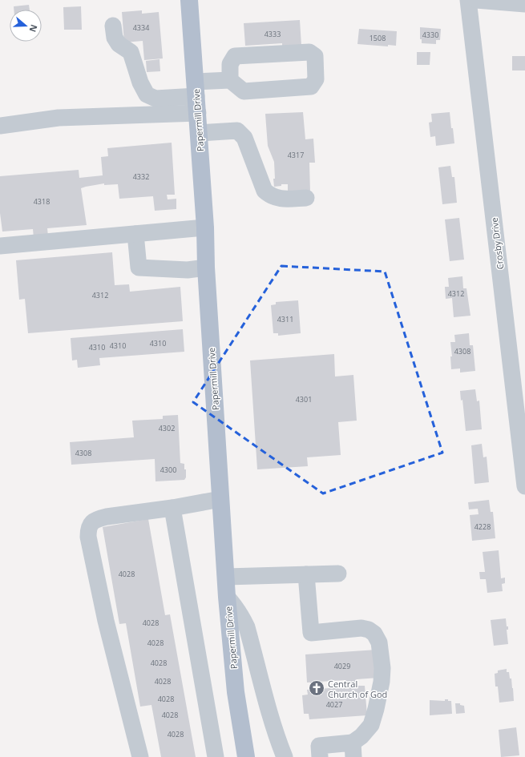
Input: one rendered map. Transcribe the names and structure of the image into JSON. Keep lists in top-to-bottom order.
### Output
{
  "streets": {
    "main road": ["Papermill Drive"],
    "street": ["Crosby Drive"]
  },
  "places": {
    "church": ["Central Church of God"]
  },
  "house_numbers": [
    "4334",
    "4333",
    "4330",
    "1508",
    "4317",
    "4332",
    "4318",
    "4312",
    "4312",
    "4311",
    "4310",
    "4310",
    "4310",
    "4308",
    "4301",
    "4302",
    "4308",
    "4300",
    "4228",
    "4028",
    "4028",
    "4028",
    "4028",
    "4029",
    "4028",
    "4028",
    "4027",
    "4028",
    "4028"
  ],
  "north": "right"
}
